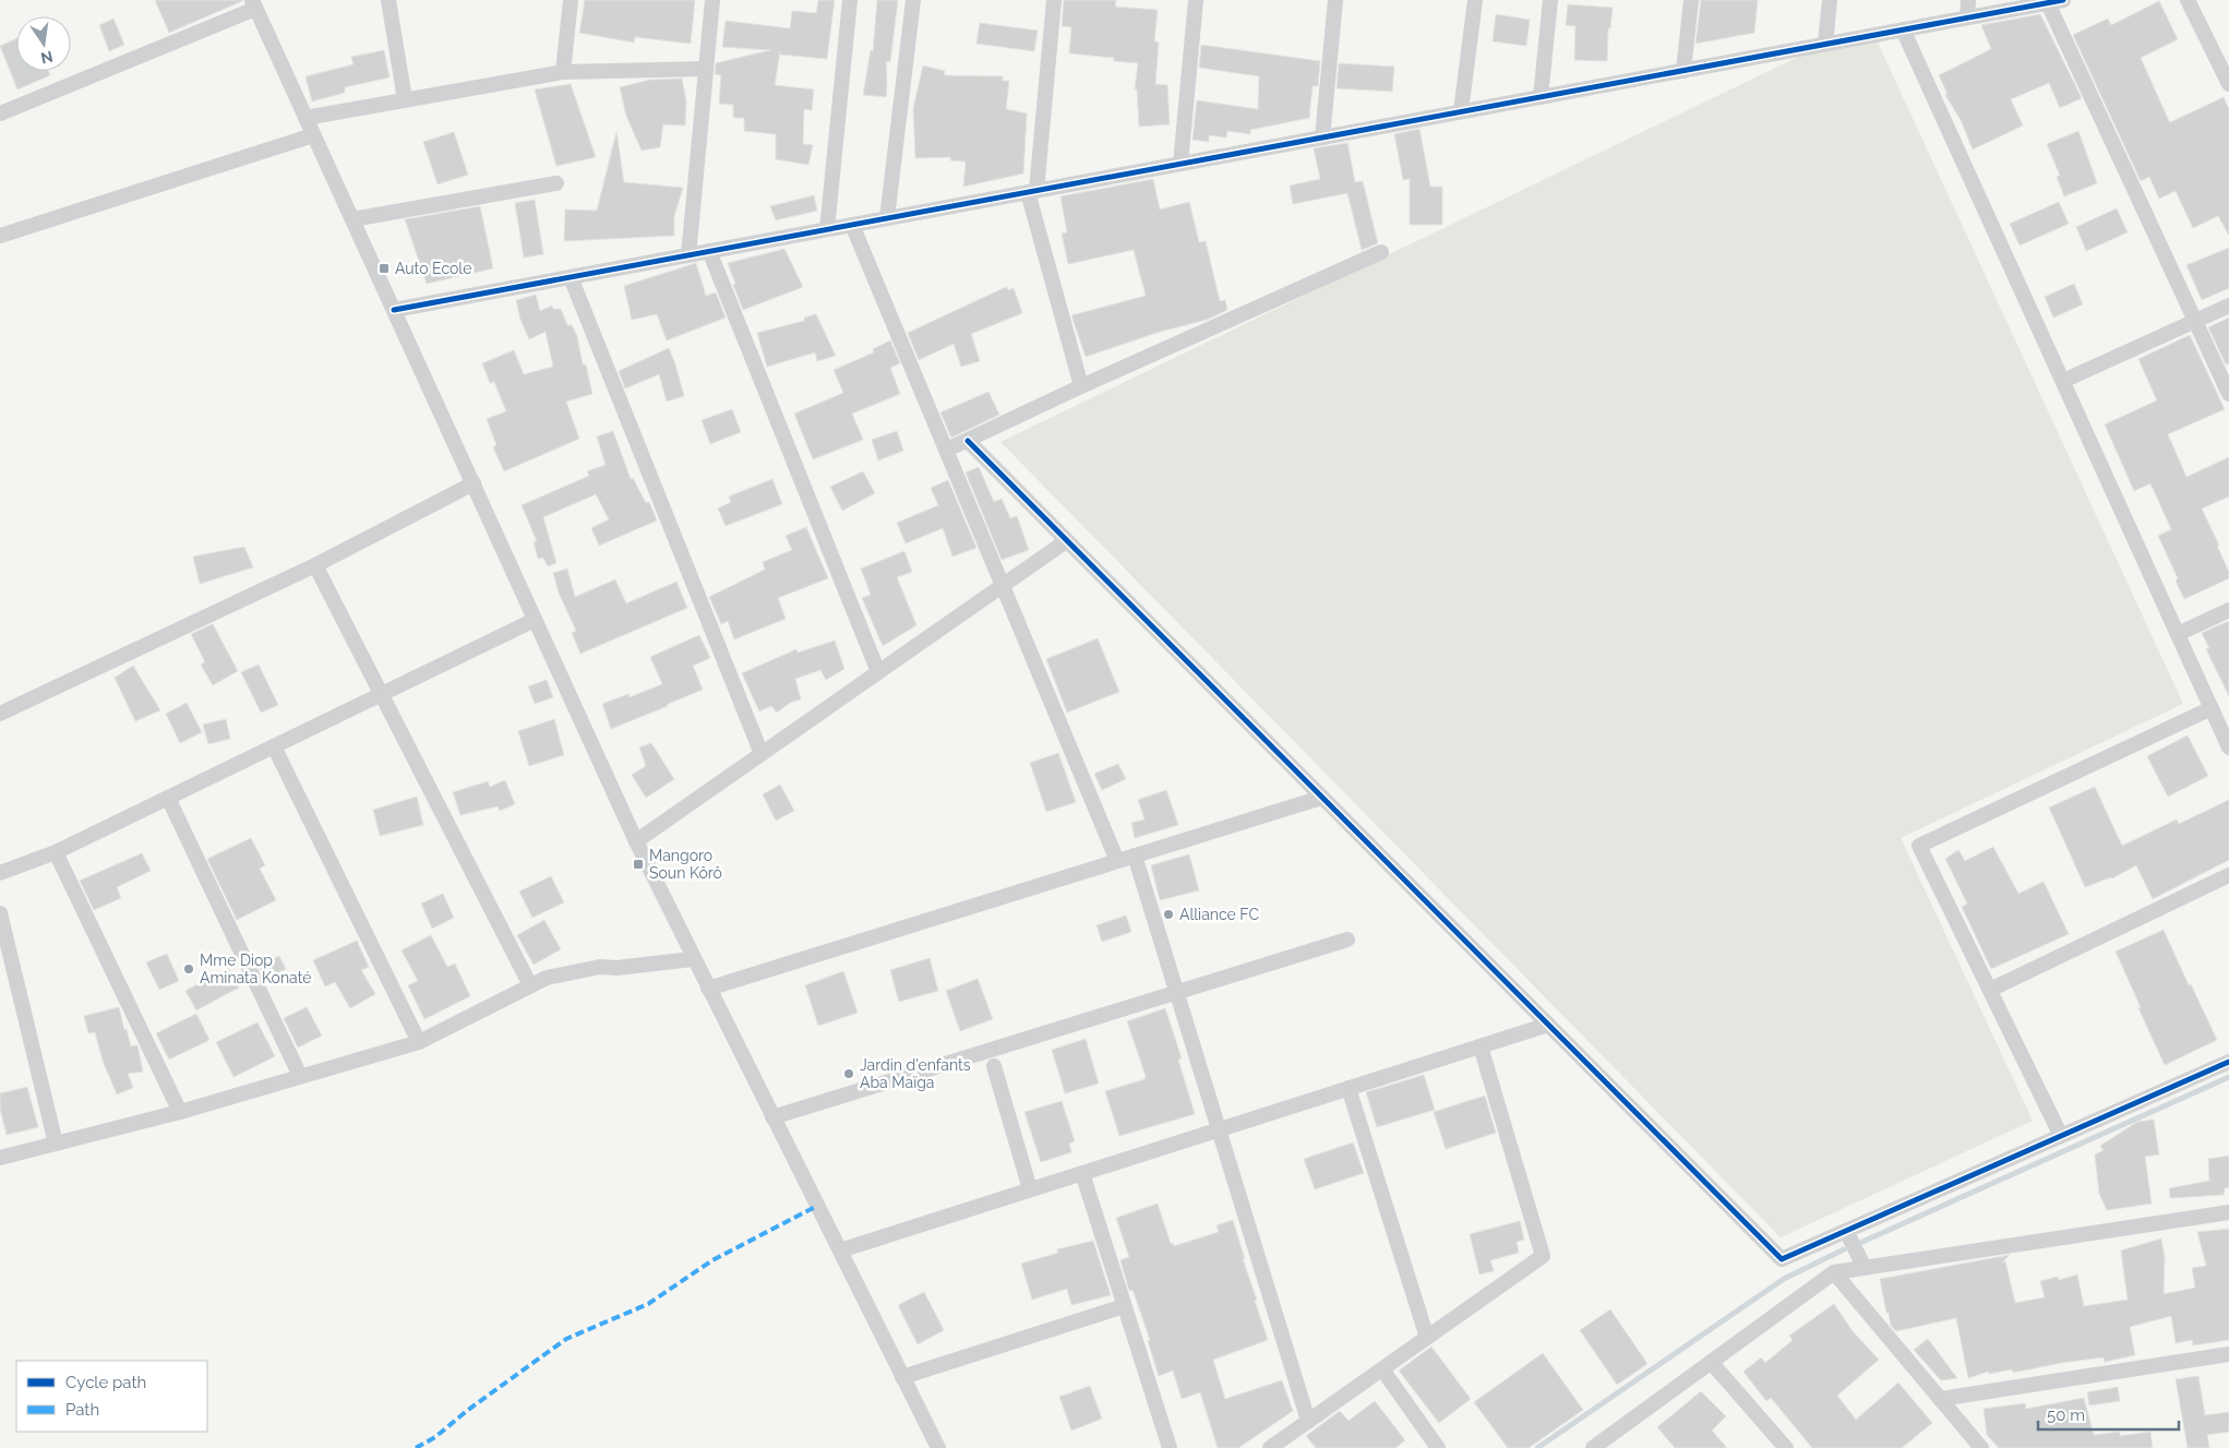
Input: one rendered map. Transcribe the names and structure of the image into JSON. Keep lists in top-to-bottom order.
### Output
{
  "places": {
    "transit": ["Auto Ecole", "Mangoro Soun Kôrô"],
    "other": ["Alliance FC", "Mme Diop Aminata Konaté", "Jardin d'enfants Aba Maïga"]
  },
  "legend": ["Cycle path", "Path"],
  "scale_bar": "50 m",
  "north": "bottom"
}
